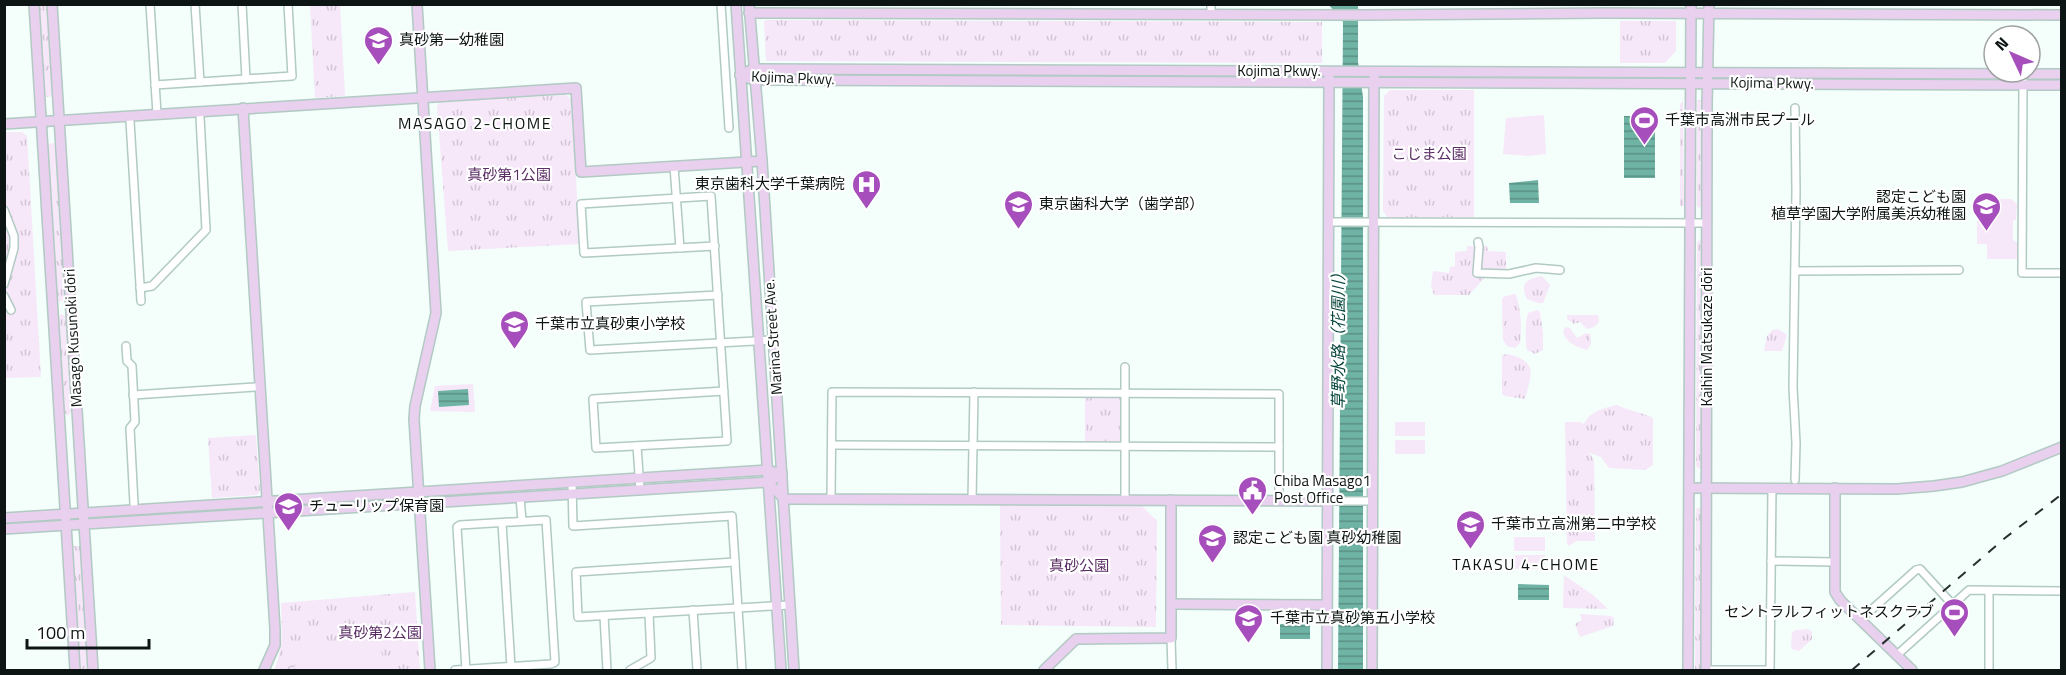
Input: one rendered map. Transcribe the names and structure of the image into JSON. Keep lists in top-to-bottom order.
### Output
{
  "streets": {
    "street": [
      "Kojima Pkwy.",
      "Marina Street Ave.",
      "Kaihin Matsukaze dōri",
      "Masago Kusunoki dōri"
    ]
  },
  "crossings": [
    ["Kojima Pkwy.", "Marina Street Ave."],
    ["Kojima Pkwy.", "Kaihin Matsukaze dōri"]
  ],
  "districts": ["MASAGO 2-CHOME", "TAKASU 4-CHOME"],
  "water": ["草野水路（花園川）"],
  "parks": [
    "こじま公園",
    "真砂第1公園",
    "真砂公園",
    "真砂第2公園"
  ],
  "places": {
    "school or university": [
      "真砂第一幼稚園",
      "東京歯科大学（歯学部）",
      "認定こども園 植草学園大学附属美浜幼稚園",
      "千葉市立真砂東小学校",
      "チューリップ保育園",
      "千葉市立高洲第二中学校",
      "認定こども園 真砂幼稚園",
      "千葉市立真砂第五小学校"
    ],
    "sports": ["千葉市高洲市民プール", "セントラルフィットネスクラブ"],
    "hospital": ["東京歯科大学千葉病院"],
    "public building": ["Chiba Masago1 Post Office"]
  },
  "scale_bar": "100 m",
  "north": "top left"
}
